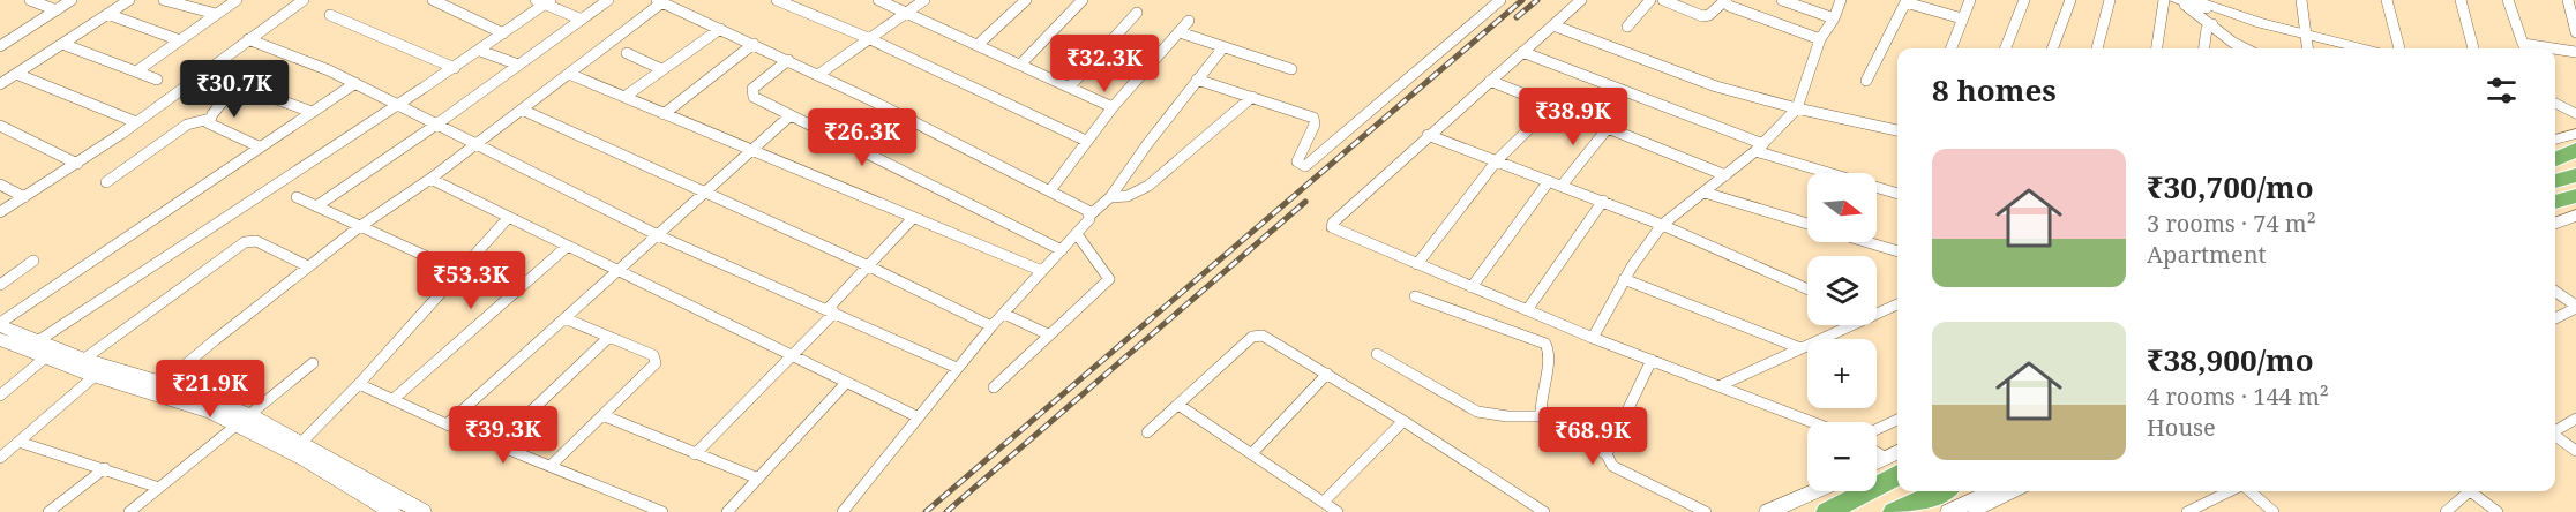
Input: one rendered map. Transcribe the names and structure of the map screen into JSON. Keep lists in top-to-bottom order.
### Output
{
  "north": "right",
  "page": {
    "price": [
      "₹32.3K",
      "₹30.7K",
      "₹38.9K",
      "₹26.3K",
      "₹53.3K",
      "₹21.9K",
      "₹39.3K",
      "₹68.9K"
    ],
    "heading": "8 homes",
    "list": [
      {
        "name": "₹30,700/mo",
        "note": "3 rooms · 74 m² · Apartment"
      },
      {
        "name": "₹38,900/mo",
        "note": "4 rooms · 144 m² · House"
      }
    ],
    "map_buttons": ["+", "−"]
  }
}
